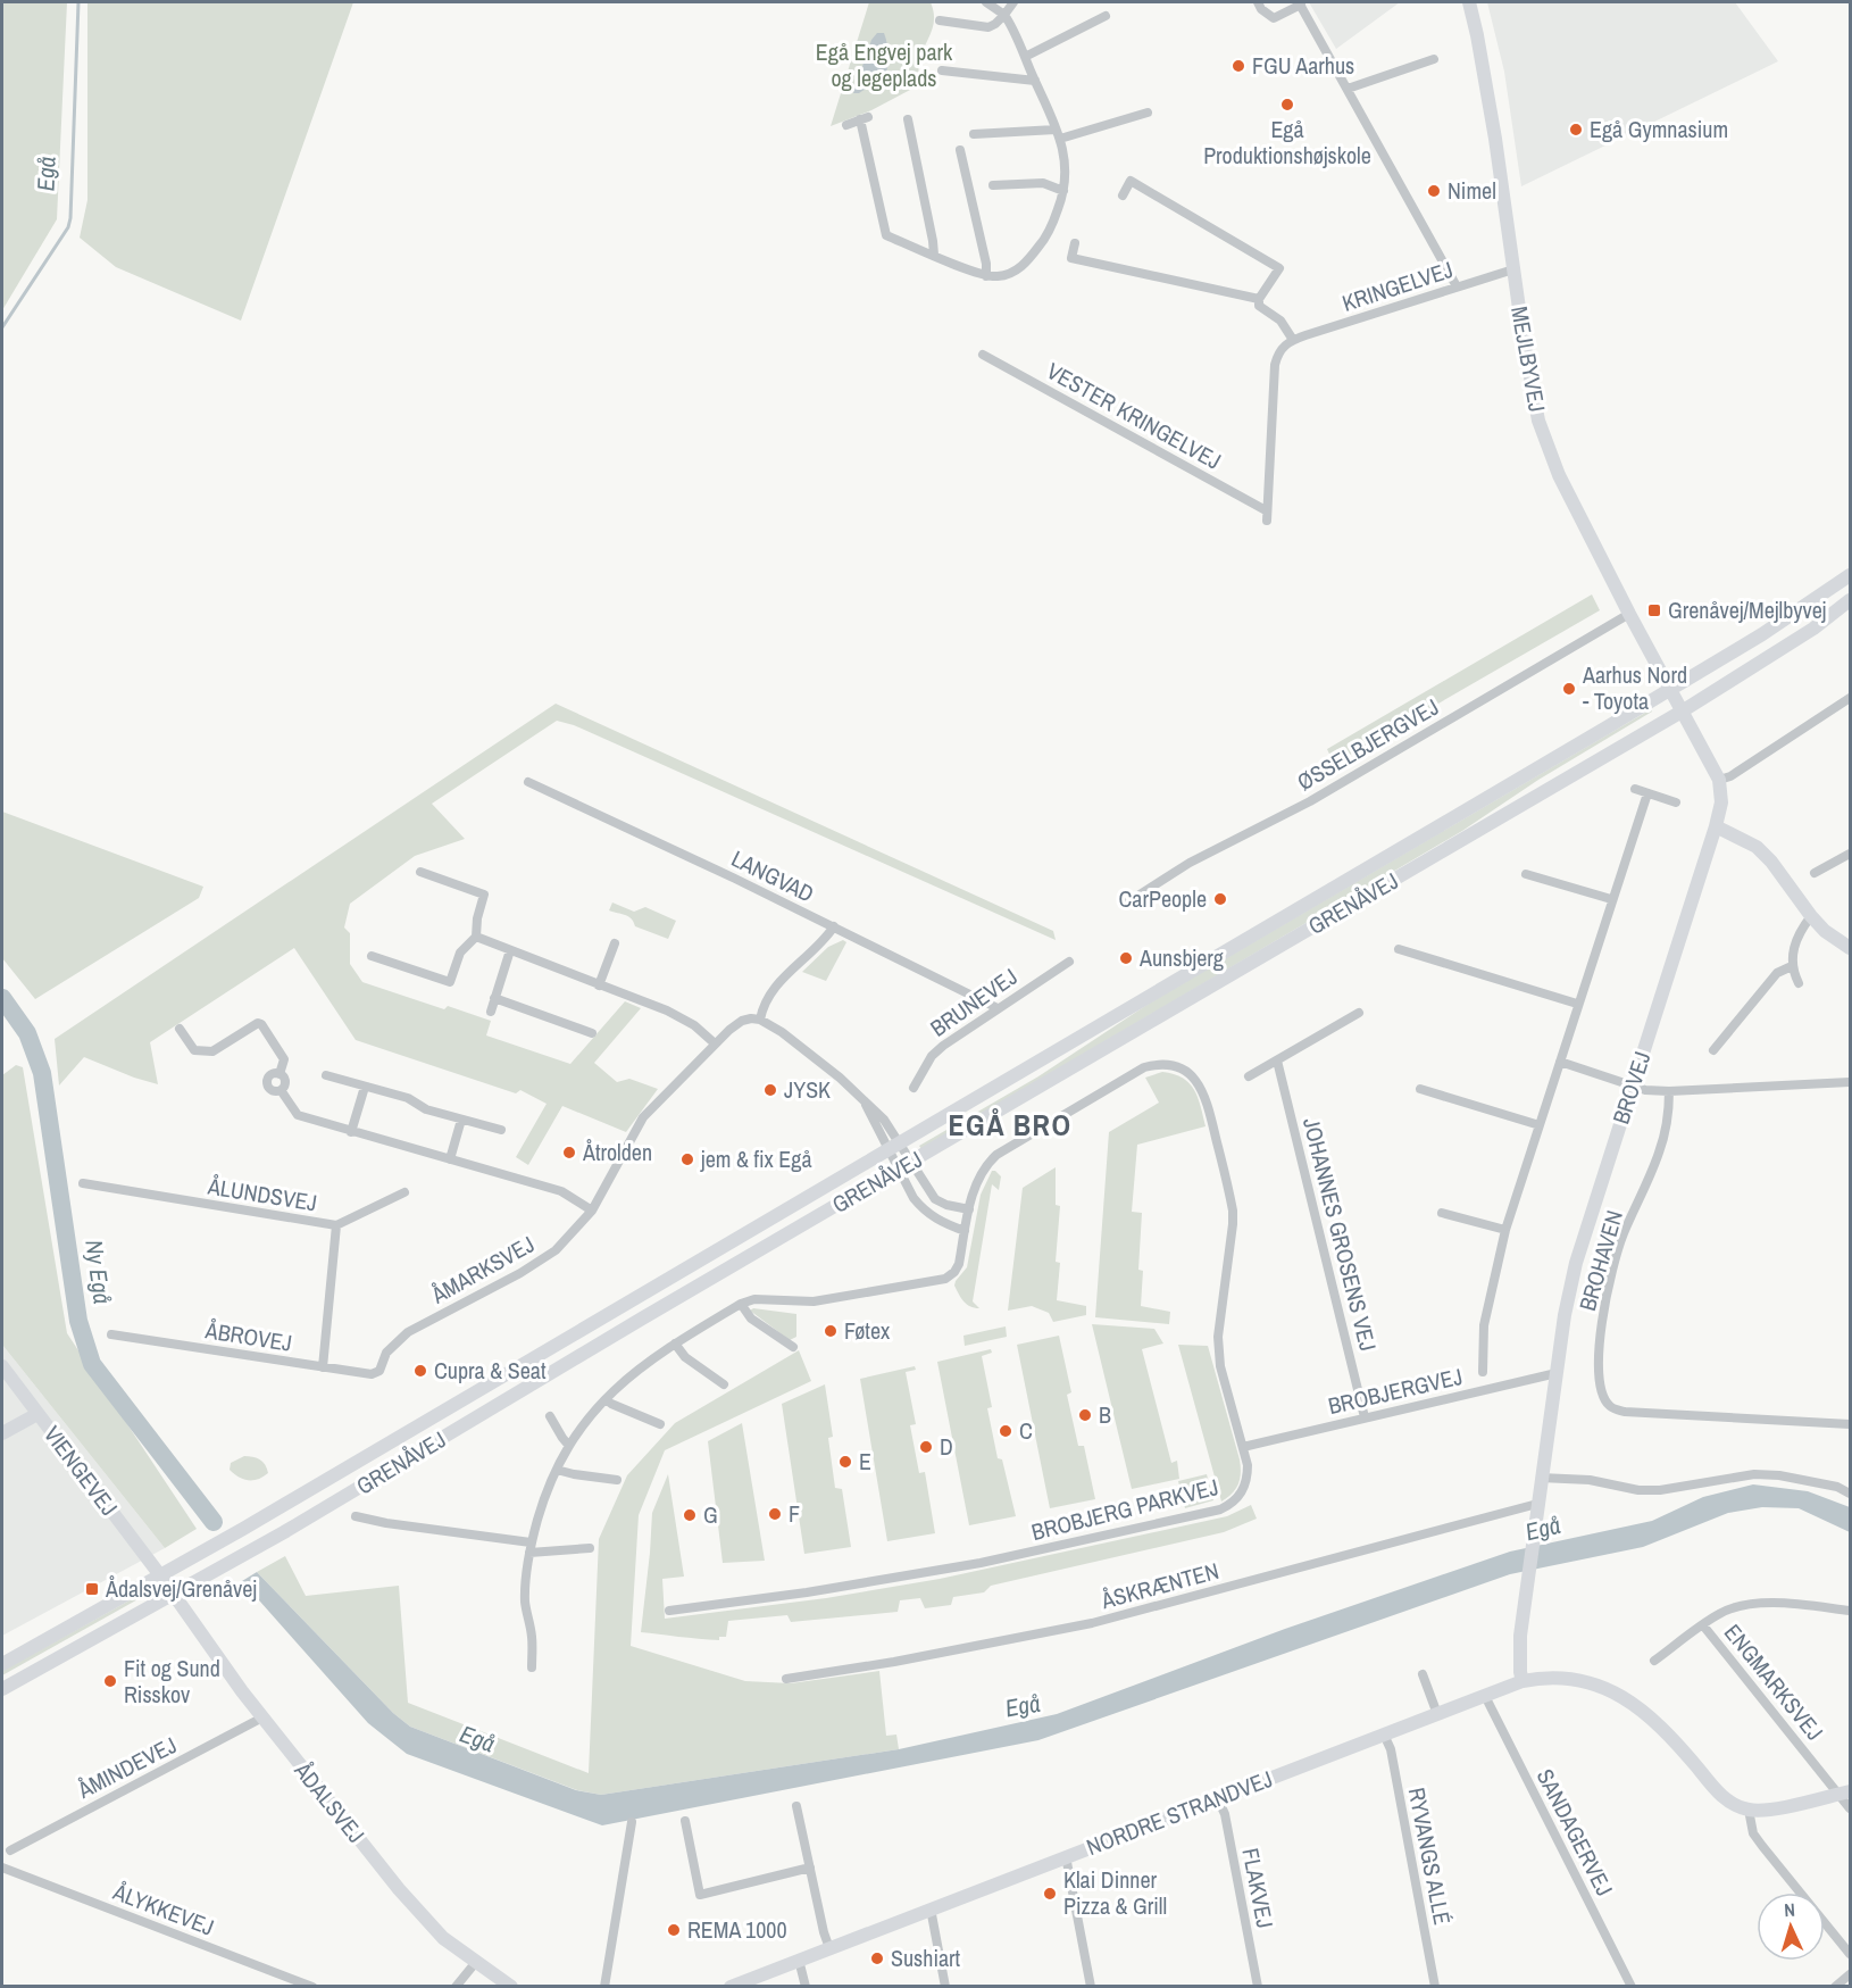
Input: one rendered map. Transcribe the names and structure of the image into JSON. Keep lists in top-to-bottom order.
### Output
{
  "streets": {
    "main road": [
      "MEJLBYVEJ",
      "GRENÅVEJ",
      "BROVEJ",
      "VIENGEVEJ",
      "ÅDALSVEJ",
      "NORDRE STRANDVEJ"
    ],
    "street": [
      "KRINGELVEJ",
      "VESTER KRINGELVEJ",
      "ØSSELBJERGVEJ",
      "LANGVAD",
      "BRUNEVEJ",
      "ÅLUNDSVEJ",
      "JOHANNES GROSENS VEJ",
      "BROHAVEN",
      "ÅMARKSVEJ",
      "ÅBROVEJ",
      "BROBJERGVEJ",
      "BROBJERG PARKVEJ",
      "ÅSKRÆNTEN",
      "ENGMARKSVEJ",
      "ÅMINDEVEJ",
      "SANDAGERVEJ",
      "RYVANGS ALLÉ",
      "FLAKVEJ",
      "ÅLYKKEVEJ"
    ]
  },
  "crossings": [
    ["KRINGELVEJ", "MEJLBYVEJ"],
    ["KRINGELVEJ", "VESTER KRINGELVEJ"],
    ["MEJLBYVEJ", "ØSSELBJERGVEJ"],
    ["MEJLBYVEJ", "GRENÅVEJ"],
    ["LANGVAD", "BRUNEVEJ"],
    ["GRENÅVEJ", "VIENGEVEJ"],
    ["GRENÅVEJ", "ÅDALSVEJ"],
    ["BROVEJ", "BROBJERGVEJ"],
    ["BROVEJ", "ÅSKRÆNTEN"],
    ["BROVEJ", "NORDRE STRANDVEJ"],
    ["ÅLUNDSVEJ", "ÅBROVEJ"],
    ["JOHANNES GROSENS VEJ", "BROBJERGVEJ"],
    ["ÅMARKSVEJ", "ÅBROVEJ"],
    ["BROBJERGVEJ", "BROBJERG PARKVEJ"],
    ["VIENGEVEJ", "ÅDALSVEJ"],
    ["ÅMINDEVEJ", "ÅDALSVEJ"],
    ["NORDRE STRANDVEJ", "SANDAGERVEJ"],
    ["NORDRE STRANDVEJ", "RYVANGS ALLÉ"],
    ["NORDRE STRANDVEJ", "FLAKVEJ"]
  ],
  "districts": ["EGÅ BRO"],
  "water": ["Egå", "Ny Egå"],
  "parks": ["Egå Engvej park og legeplads"],
  "places": {
    "other": [
      "FGU Aarhus",
      "Egå Produktionshøjskole",
      "Egå Gymnasium",
      "Nimel",
      "Aarhus Nord - Toyota",
      "CarPeople",
      "Aunsbjerg",
      "JYSK",
      "Åtrolden",
      "jem & fix Egå",
      "Føtex",
      "Cupra & Seat",
      "B",
      "C",
      "D",
      "E",
      "F",
      "G",
      "Fit og Sund Risskov",
      "Klai Dinner Pizza & Grill",
      "REMA 1000",
      "Sushiart"
    ],
    "transit": ["Grenåvej/Mejlbyvej", "Ådalsvej/Grenåvej"]
  },
  "north": "top"
}
